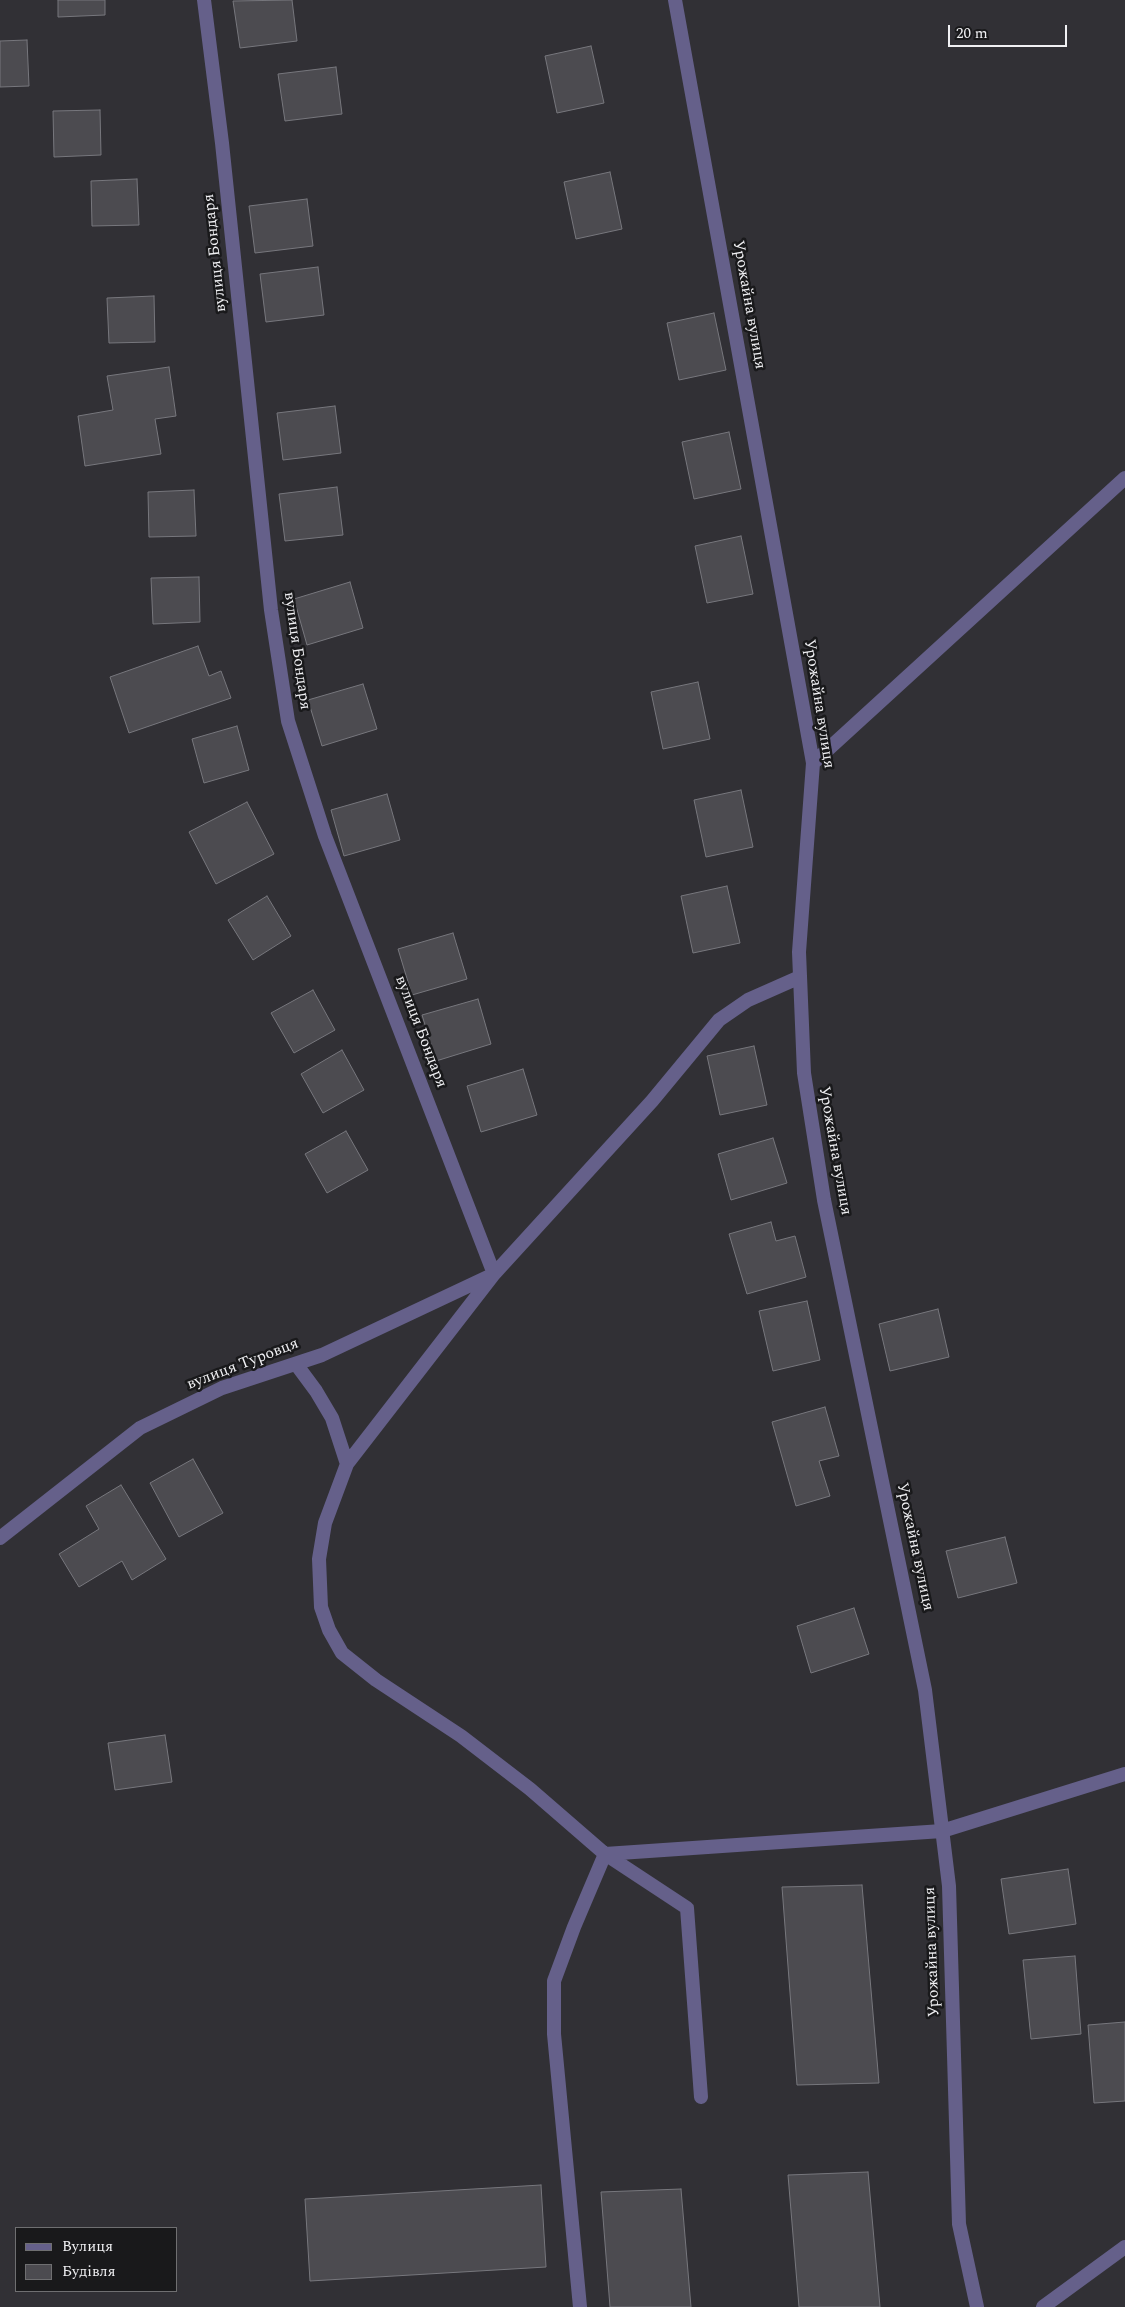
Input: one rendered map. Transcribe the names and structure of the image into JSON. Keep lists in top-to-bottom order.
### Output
{
  "streets": {
    "street": ["вулиця Бондаря", "Урожайна вулиця", "вулиця Туровця"]
  },
  "crossings": [
    ["вулиця Бондаря", "вулиця Туровця"]
  ],
  "legend": ["Вулиця", "Будівля"],
  "scale_bar": "20 m"
}
